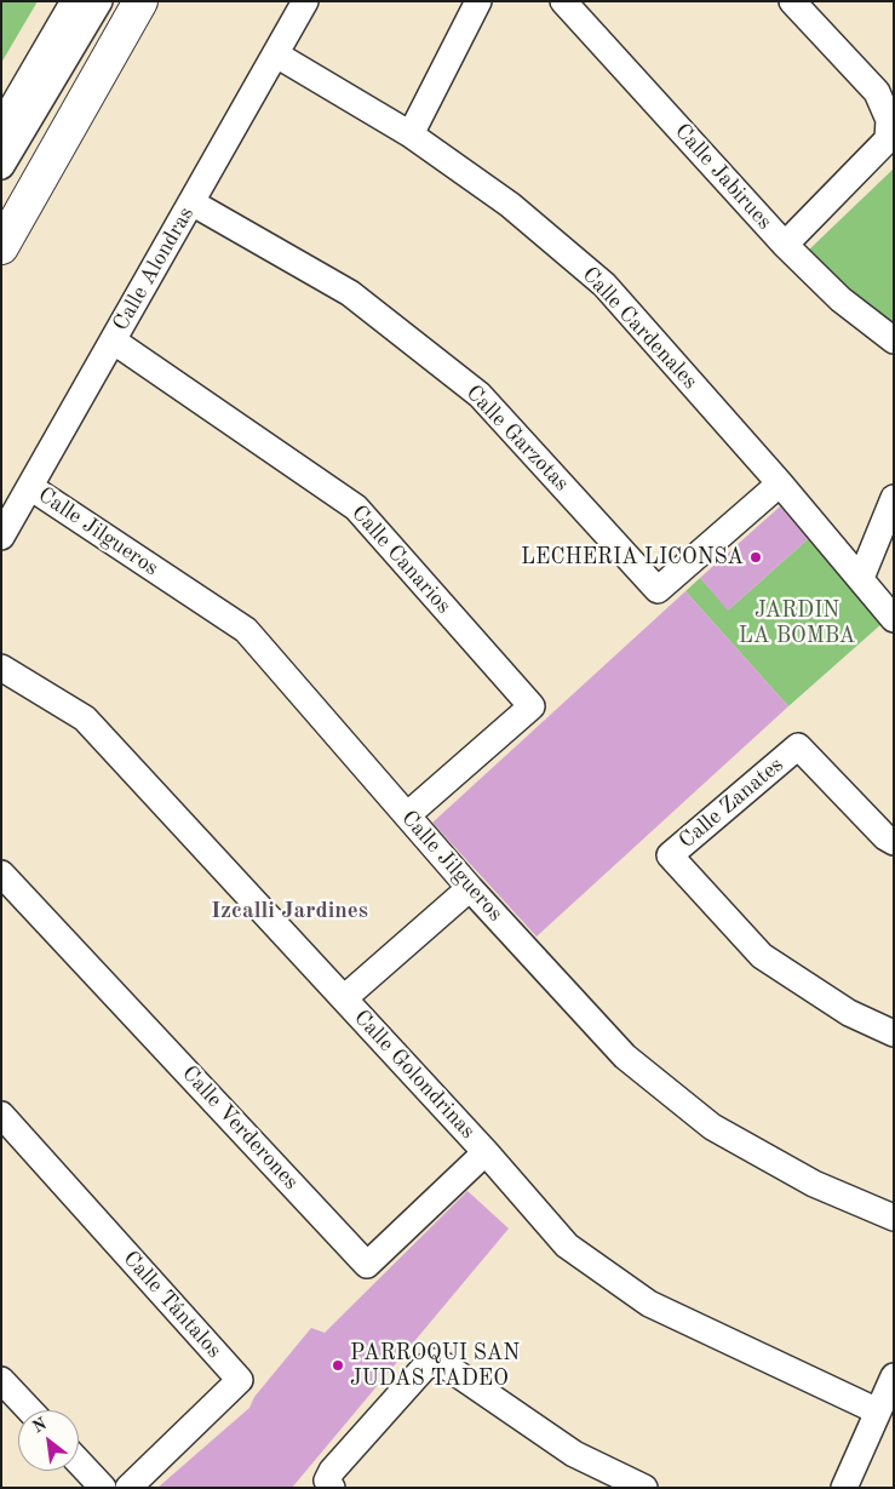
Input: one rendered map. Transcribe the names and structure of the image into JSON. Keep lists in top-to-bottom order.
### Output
{
  "streets": {
    "street": [
      "Calle Jabirues",
      "Calle Alondras",
      "Calle Cardenales",
      "Calle Garzotas",
      "Calle Jilgueros",
      "Calle Canarios",
      "Calle Zanates",
      "Calle Golondrinas",
      "Calle Verderones",
      "Calle Tántalos"
    ]
  },
  "crossings": [
    ["Calle Alondras", "Calle Cardenales"],
    ["Calle Alondras", "Calle Garzotas"],
    ["Calle Alondras", "Calle Jilgueros"],
    ["Calle Alondras", "Calle Canarios"],
    ["Calle Cardenales", "Calle Garzotas"],
    ["Calle Jilgueros", "Calle Canarios"],
    ["Calle Golondrinas", "Calle Verderones"]
  ],
  "districts": ["Izcalli Jardines"],
  "parks": ["JARDIN LA BOMBA"],
  "places": ["LECHERIA LICONSA", "PARROQUI SAN JUDAS TADEO"],
  "north": "top left"
}
